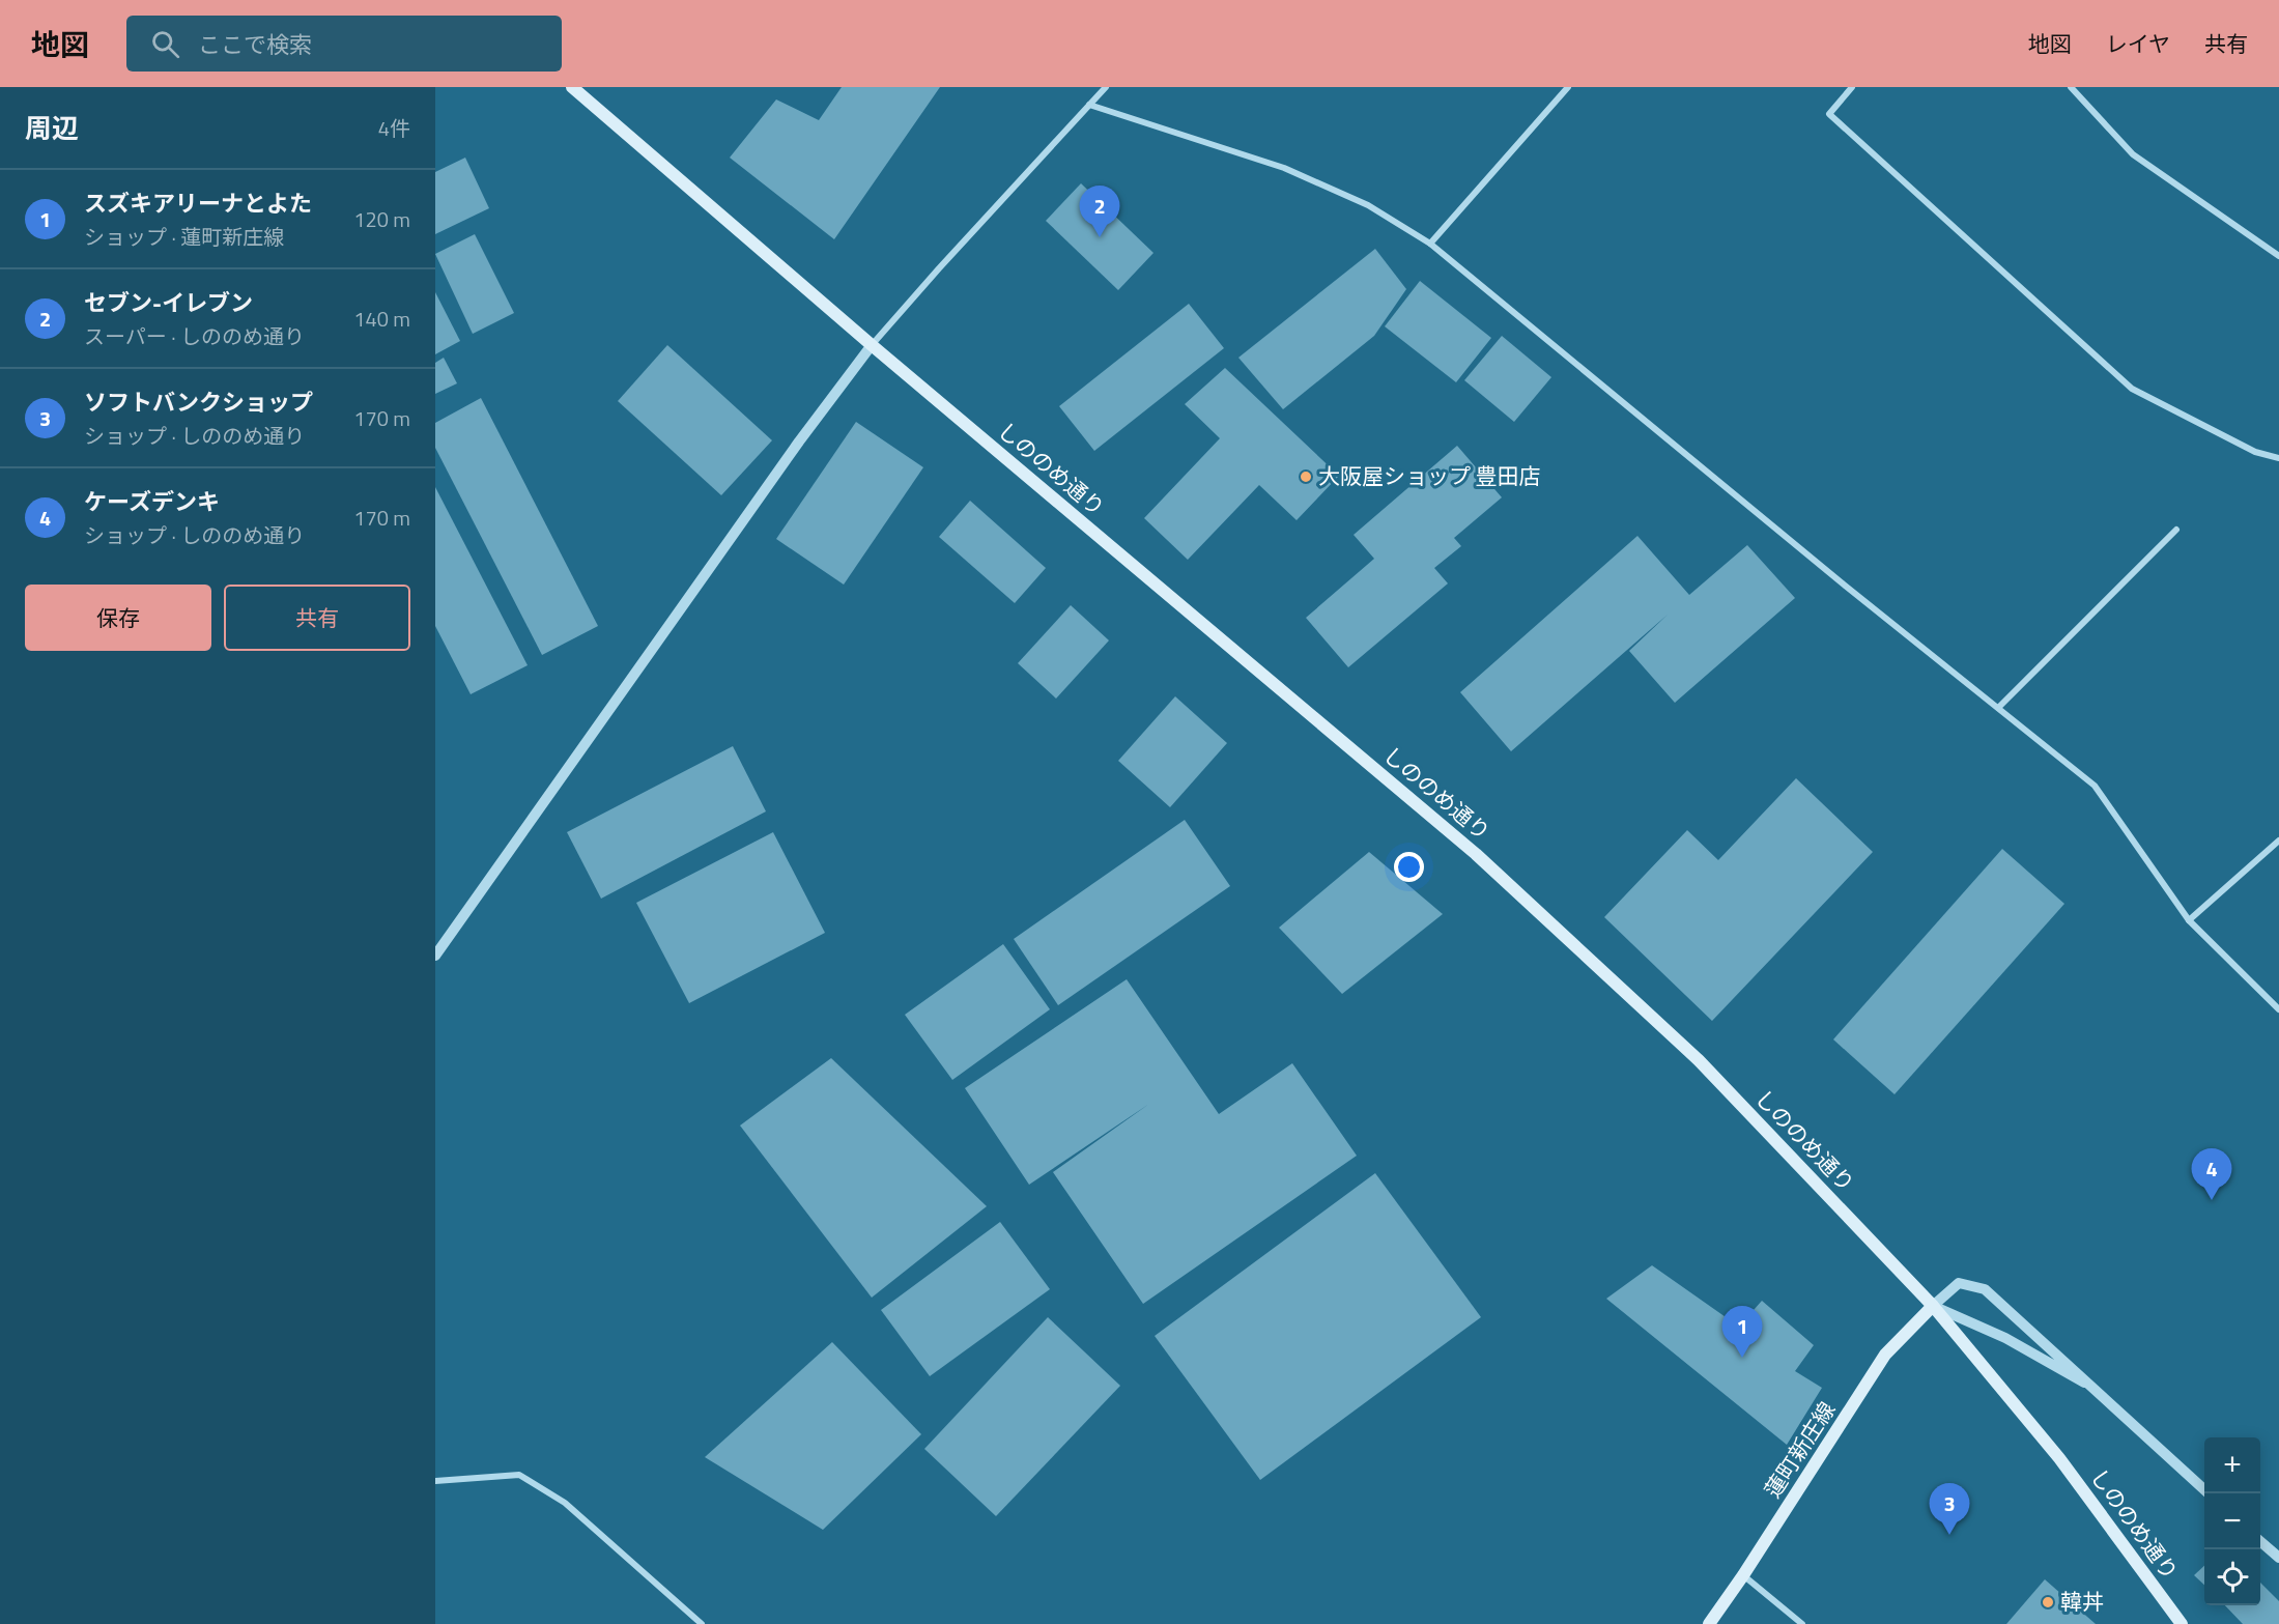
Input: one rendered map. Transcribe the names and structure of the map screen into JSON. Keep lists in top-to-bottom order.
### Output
{
  "streets": {
    "main road": ["しののめ通り", "蓮町新庄線"]
  },
  "crossings": [
    ["しののめ通り", "蓮町新庄線"]
  ],
  "places": ["大阪屋ショップ 豊田店", "韓丼"],
  "page": {
    "header": "地図",
    "search": "ここで検索",
    "nav": ["地図", "レイヤ", "共有"],
    "heading": ["周辺", "4件"],
    "list": [
      {
        "mark": "1",
        "name": "スズキアリーナとよた",
        "note": "ショップ · 蓮町新庄線",
        "value": "120 m"
      },
      {
        "mark": "2",
        "name": "セブン-イレブン",
        "note": "スーパー · しののめ通り",
        "value": "140 m"
      },
      {
        "mark": "3",
        "name": "ソフトバンクショップ",
        "note": "ショップ · しののめ通り",
        "value": "170 m"
      },
      {
        "mark": "4",
        "name": "ケーズデンキ",
        "note": "ショップ · しののめ通り",
        "value": "170 m"
      }
    ],
    "pins": [
      "2",
      "4",
      "1",
      "3"
    ],
    "buttons": ["保存", "共有"],
    "map_buttons": ["+", "−"]
  }
}
